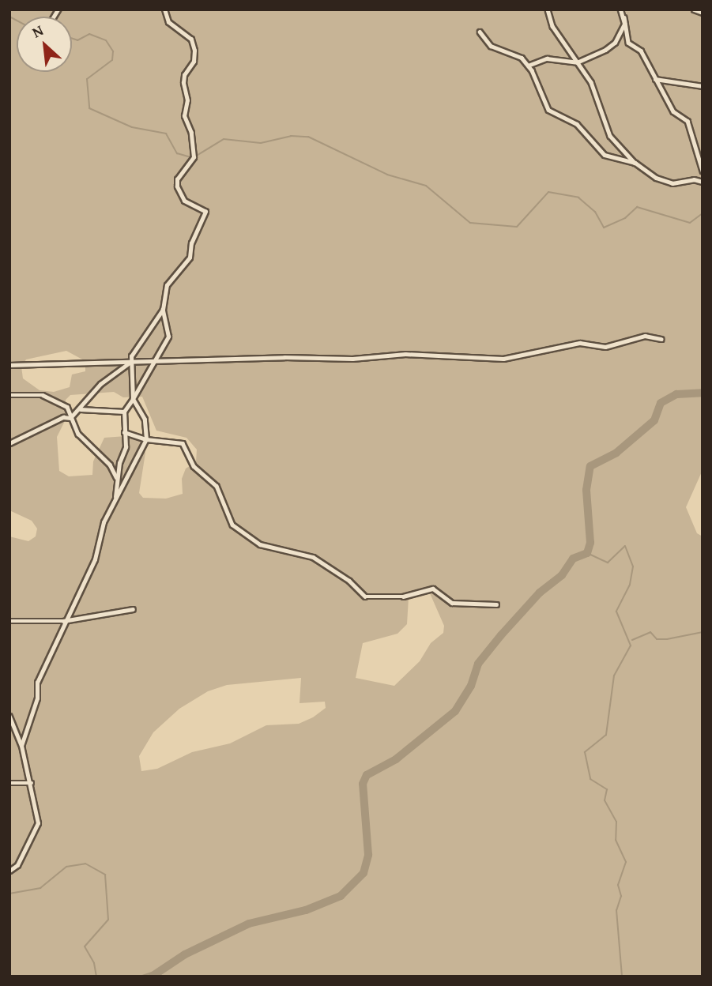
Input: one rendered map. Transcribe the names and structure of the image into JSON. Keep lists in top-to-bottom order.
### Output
{
  "north": "top left"
}
